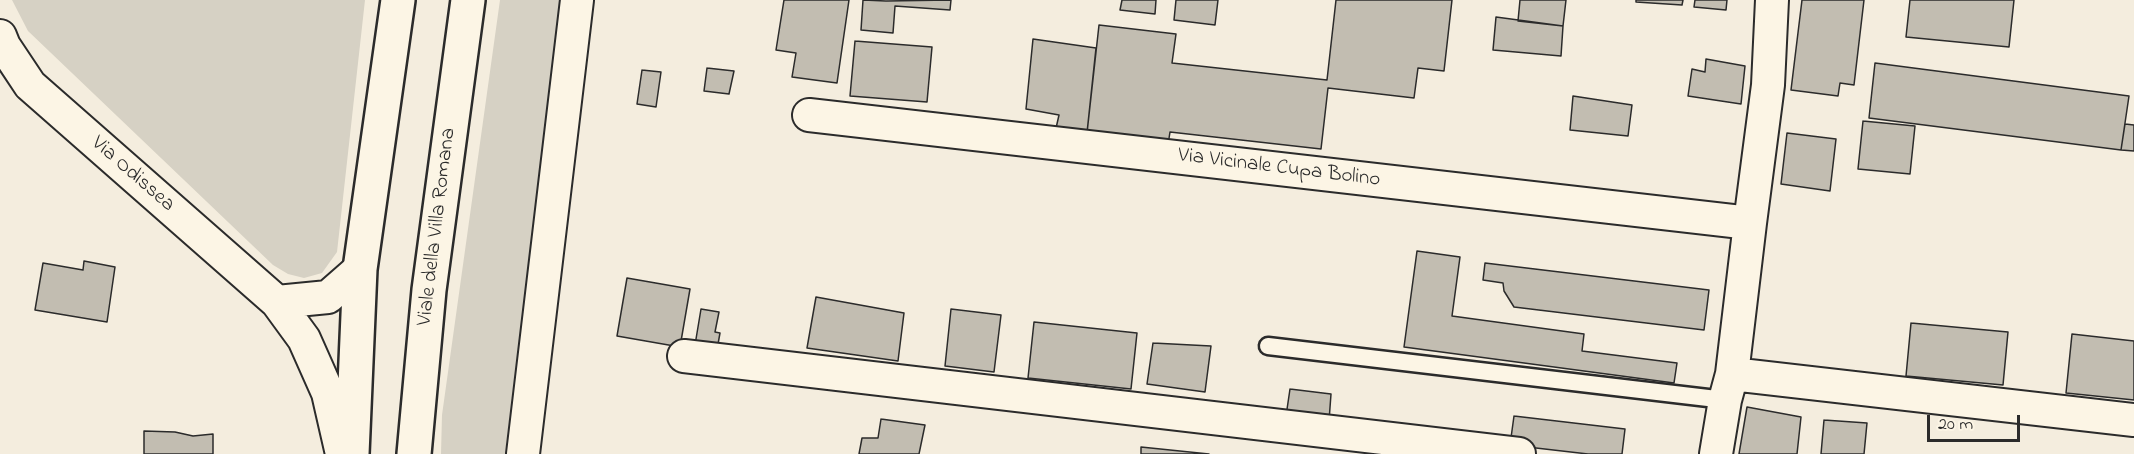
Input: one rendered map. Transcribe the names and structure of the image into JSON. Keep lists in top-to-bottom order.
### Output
{
  "streets": {
    "main road": ["Viale della Villa Romana"],
    "street": ["Via Vicinale Cupa Bolino", "Via Odissea"]
  },
  "scale_bar": "20 m"
}
